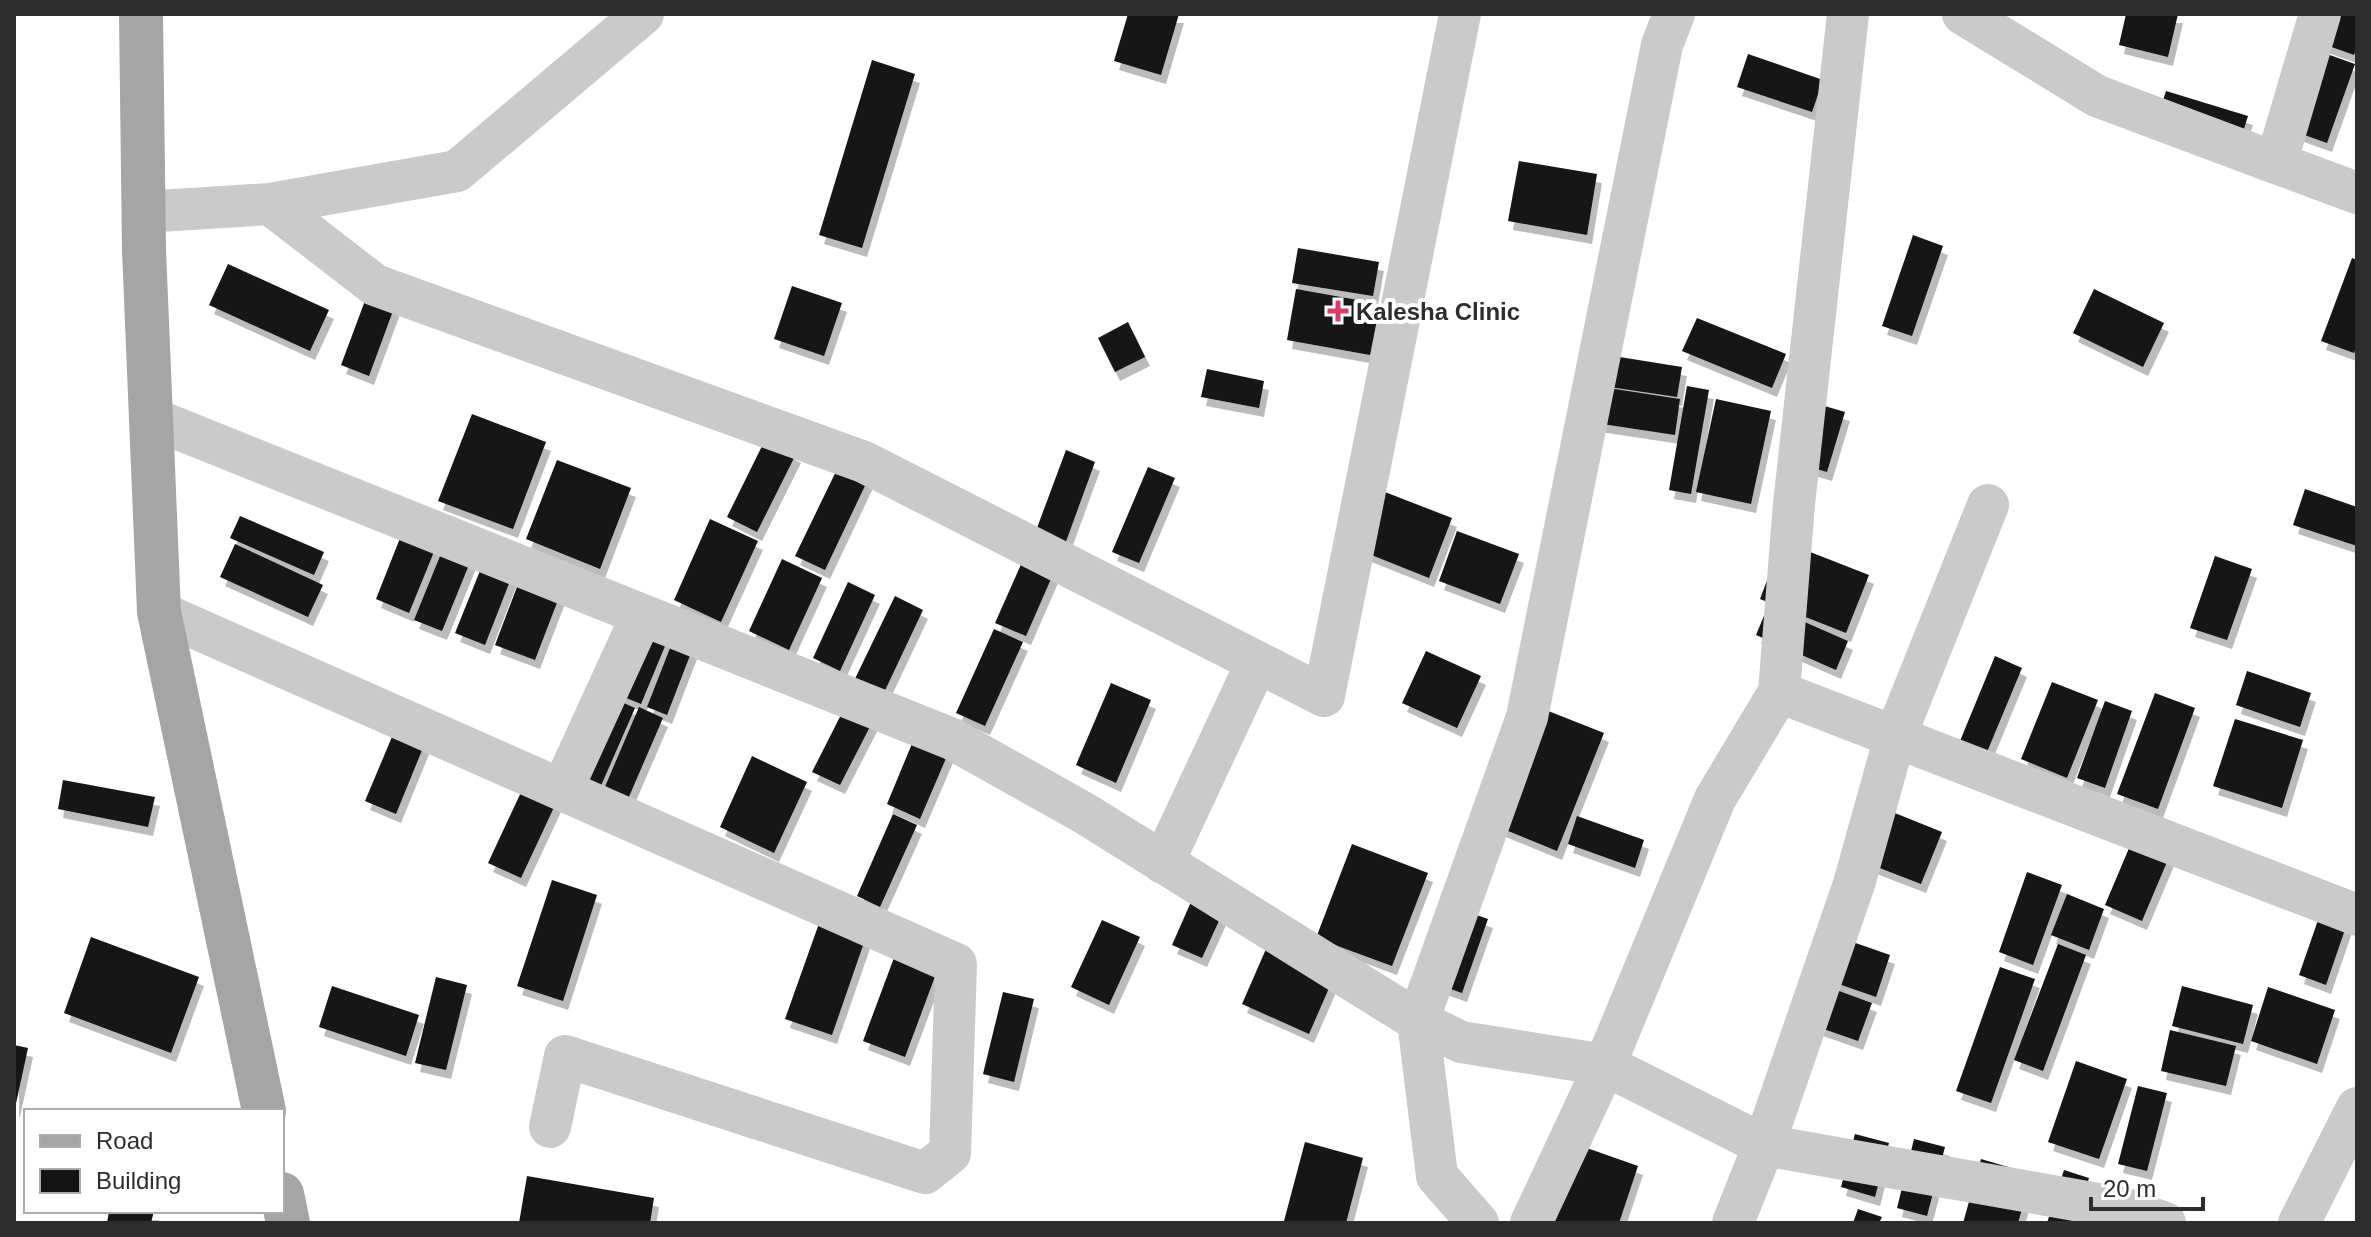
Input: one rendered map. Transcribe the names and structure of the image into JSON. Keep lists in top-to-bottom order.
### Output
{
  "places": {
    "health": ["Kalesha Clinic"]
  },
  "legend": ["Road", "Building"],
  "scale_bar": "20 m"
}
